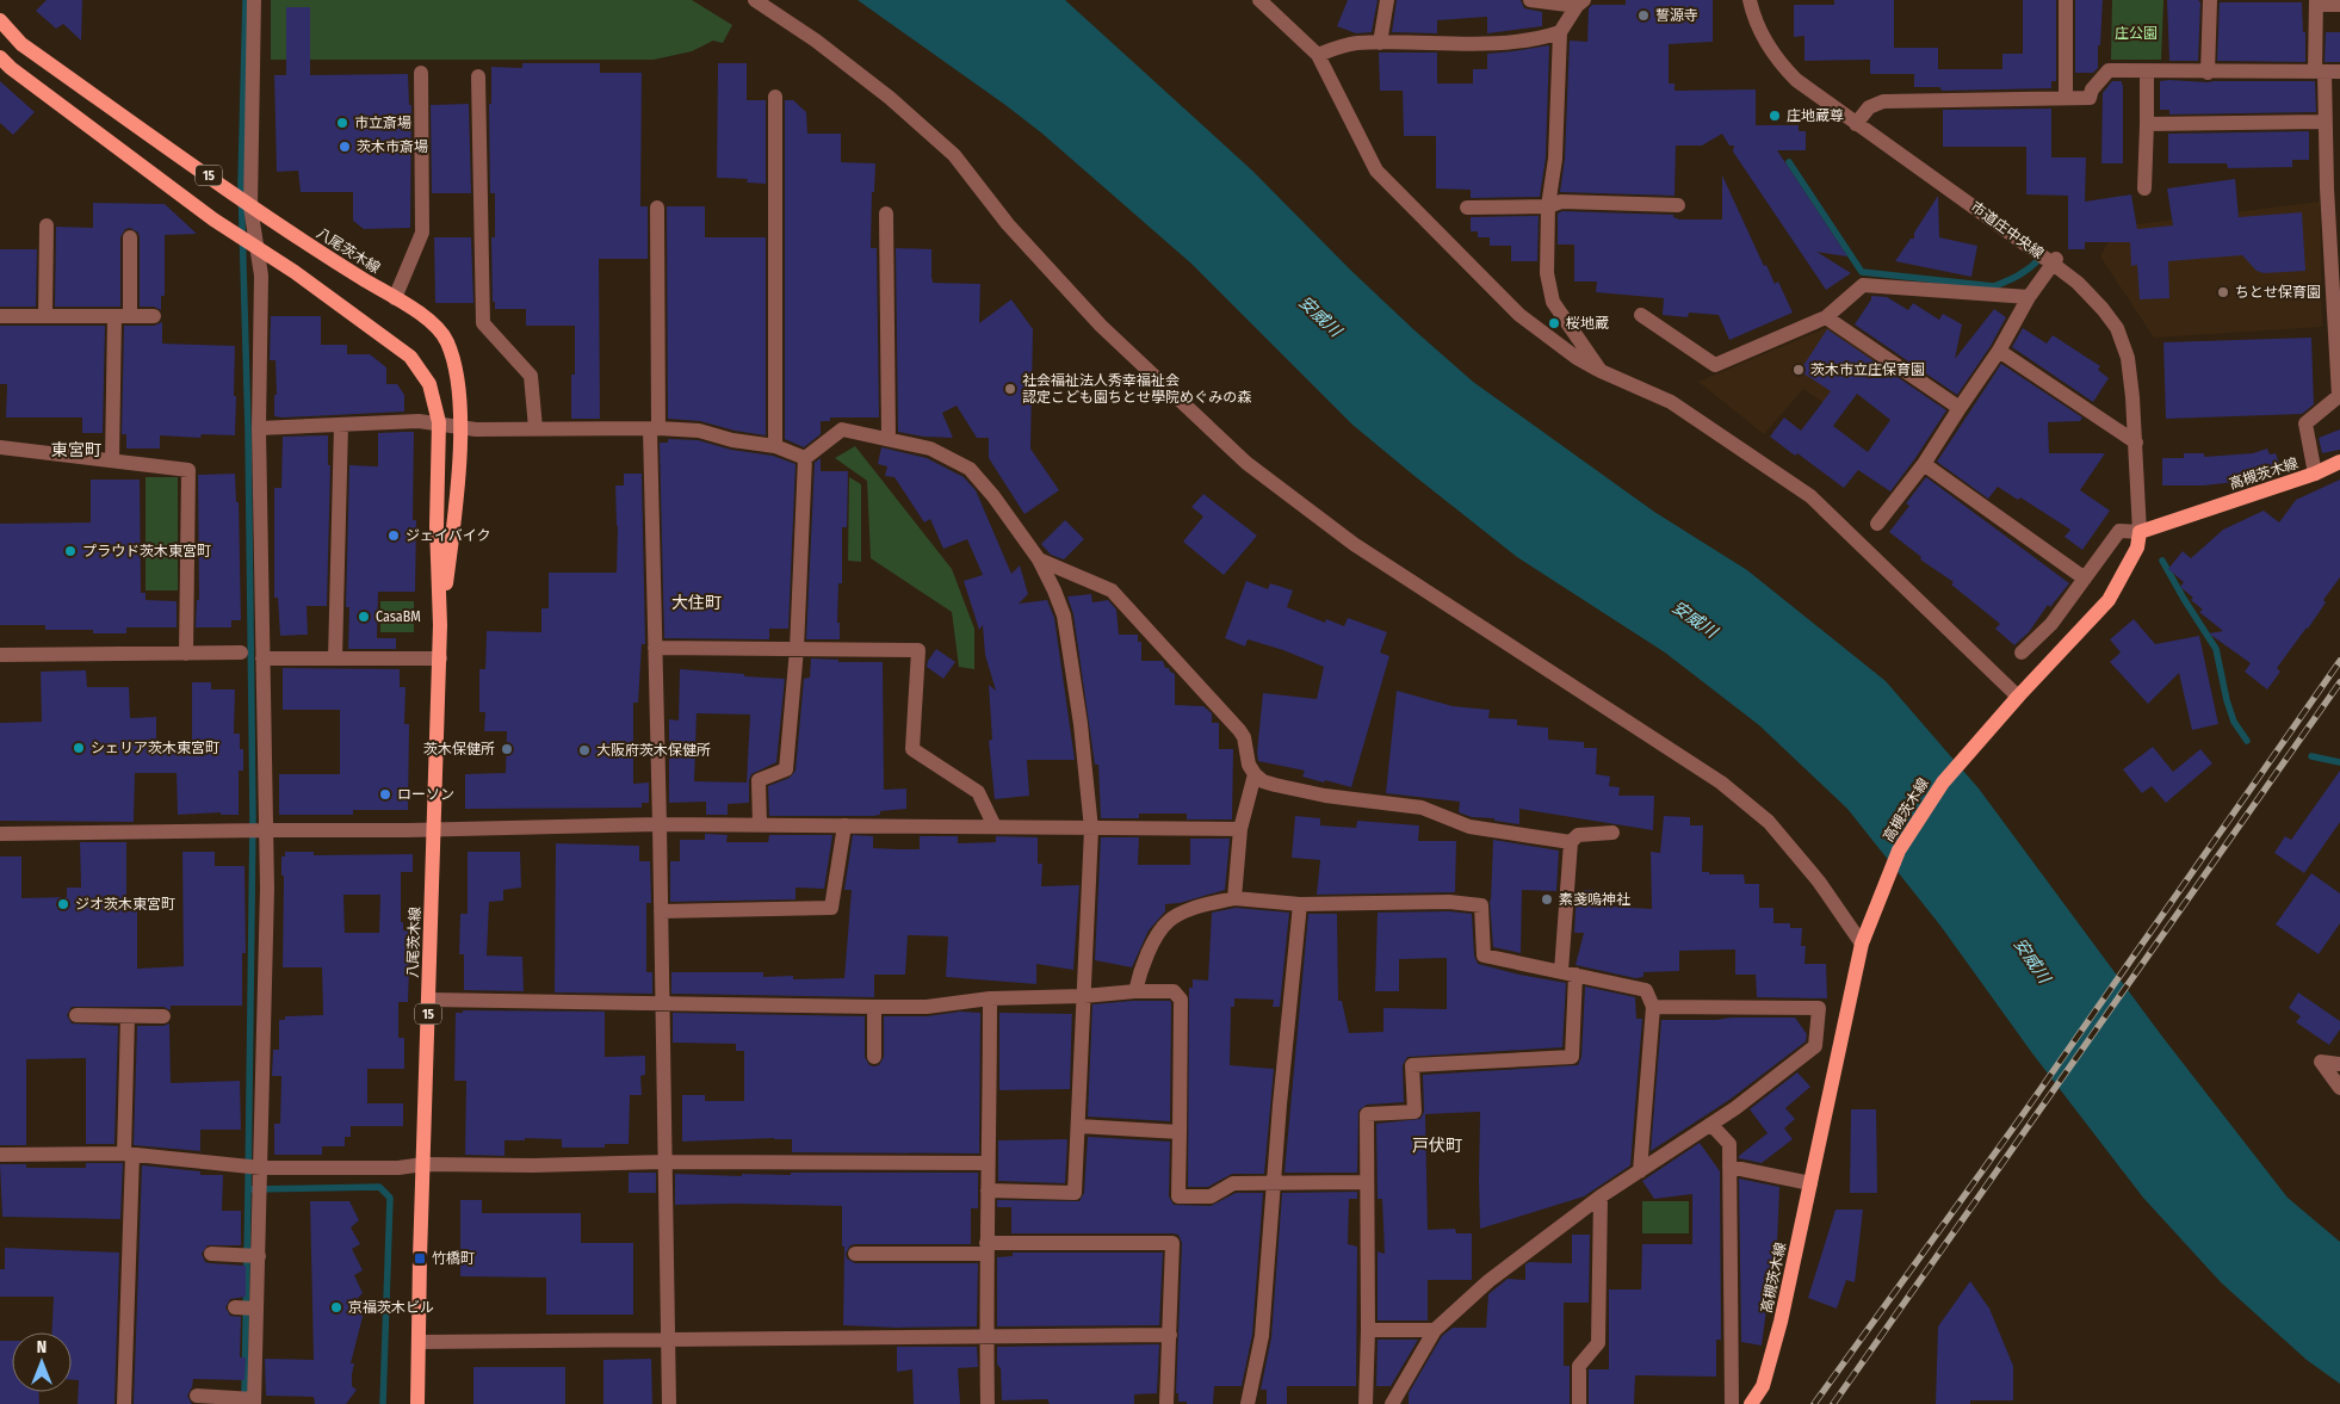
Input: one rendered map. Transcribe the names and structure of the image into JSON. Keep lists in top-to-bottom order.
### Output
{
  "streets": {
    "main road": ["15", "八尾茨木線", "高槻茨木線"],
    "street": ["市道庄中央線"]
  },
  "crossings": [
    ["市道庄中央線", "高槻茨木線"]
  ],
  "districts": ["東宮町", "大住町", "戸伏町"],
  "water": ["安威川"],
  "parks": ["庄公園"],
  "places": {
    "other": [
      "誓源寺",
      "庄地蔵尊",
      "市立斎場",
      "茨木市斎場",
      "ちとせ保育園",
      "桜地蔵",
      "茨木市立庄保育園",
      "社会福祉法人秀幸福祉会 認定こども園ちとせ學院めぐみの森",
      "ジェイバイク",
      "プラウド茨木東宮町",
      "CasaBM",
      "シェリア茨木東宮町",
      "茨木保健所",
      "大阪府茨木保健所",
      "ローソン",
      "素戔嗚神社",
      "ジオ茨木東宮町",
      "京福茨木ビル"
    ],
    "transit": ["竹橋町"]
  },
  "north": "top"
}
